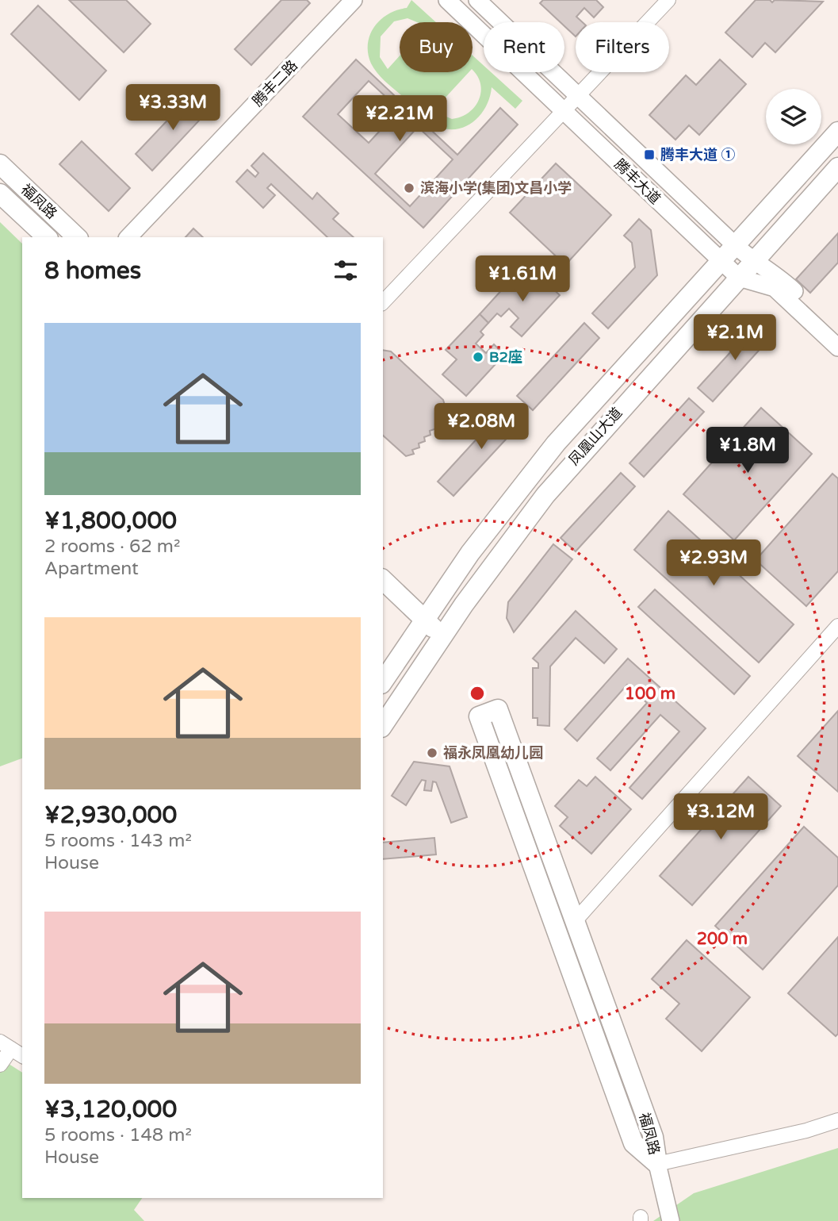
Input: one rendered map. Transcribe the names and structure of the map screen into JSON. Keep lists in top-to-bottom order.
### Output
{
  "streets": {
    "main road": ["福凤路", "凤凰山大道"],
    "street": ["腾丰二路", "腾丰大道"]
  },
  "crossings": [
    ["腾丰大道", "凤凰山大道"]
  ],
  "places": {
    "transit": ["腾丰大道 ①"],
    "other": ["滨海小学(集团)文昌小学", "B2座", "福永凤凰幼儿园"]
  },
  "page": {
    "chip": ["Buy", "Rent", "Filters"],
    "price": [
      "¥3.33M",
      "¥2.21M",
      "¥1.61M",
      "¥2.1M",
      "¥2.08M",
      "¥1.8M",
      "¥2.93M",
      "¥3.12M"
    ],
    "heading": "8 homes",
    "list": [
      {
        "name": "¥1,800,000",
        "note": "2 rooms · 62 m² · Apartment"
      },
      {
        "name": "¥2,930,000",
        "note": "5 rooms · 143 m² · House"
      },
      {
        "name": "¥3,120,000",
        "note": "5 rooms · 148 m² · House"
      }
    ]
  },
  "rings": ["100 m", "200 m"]
}
